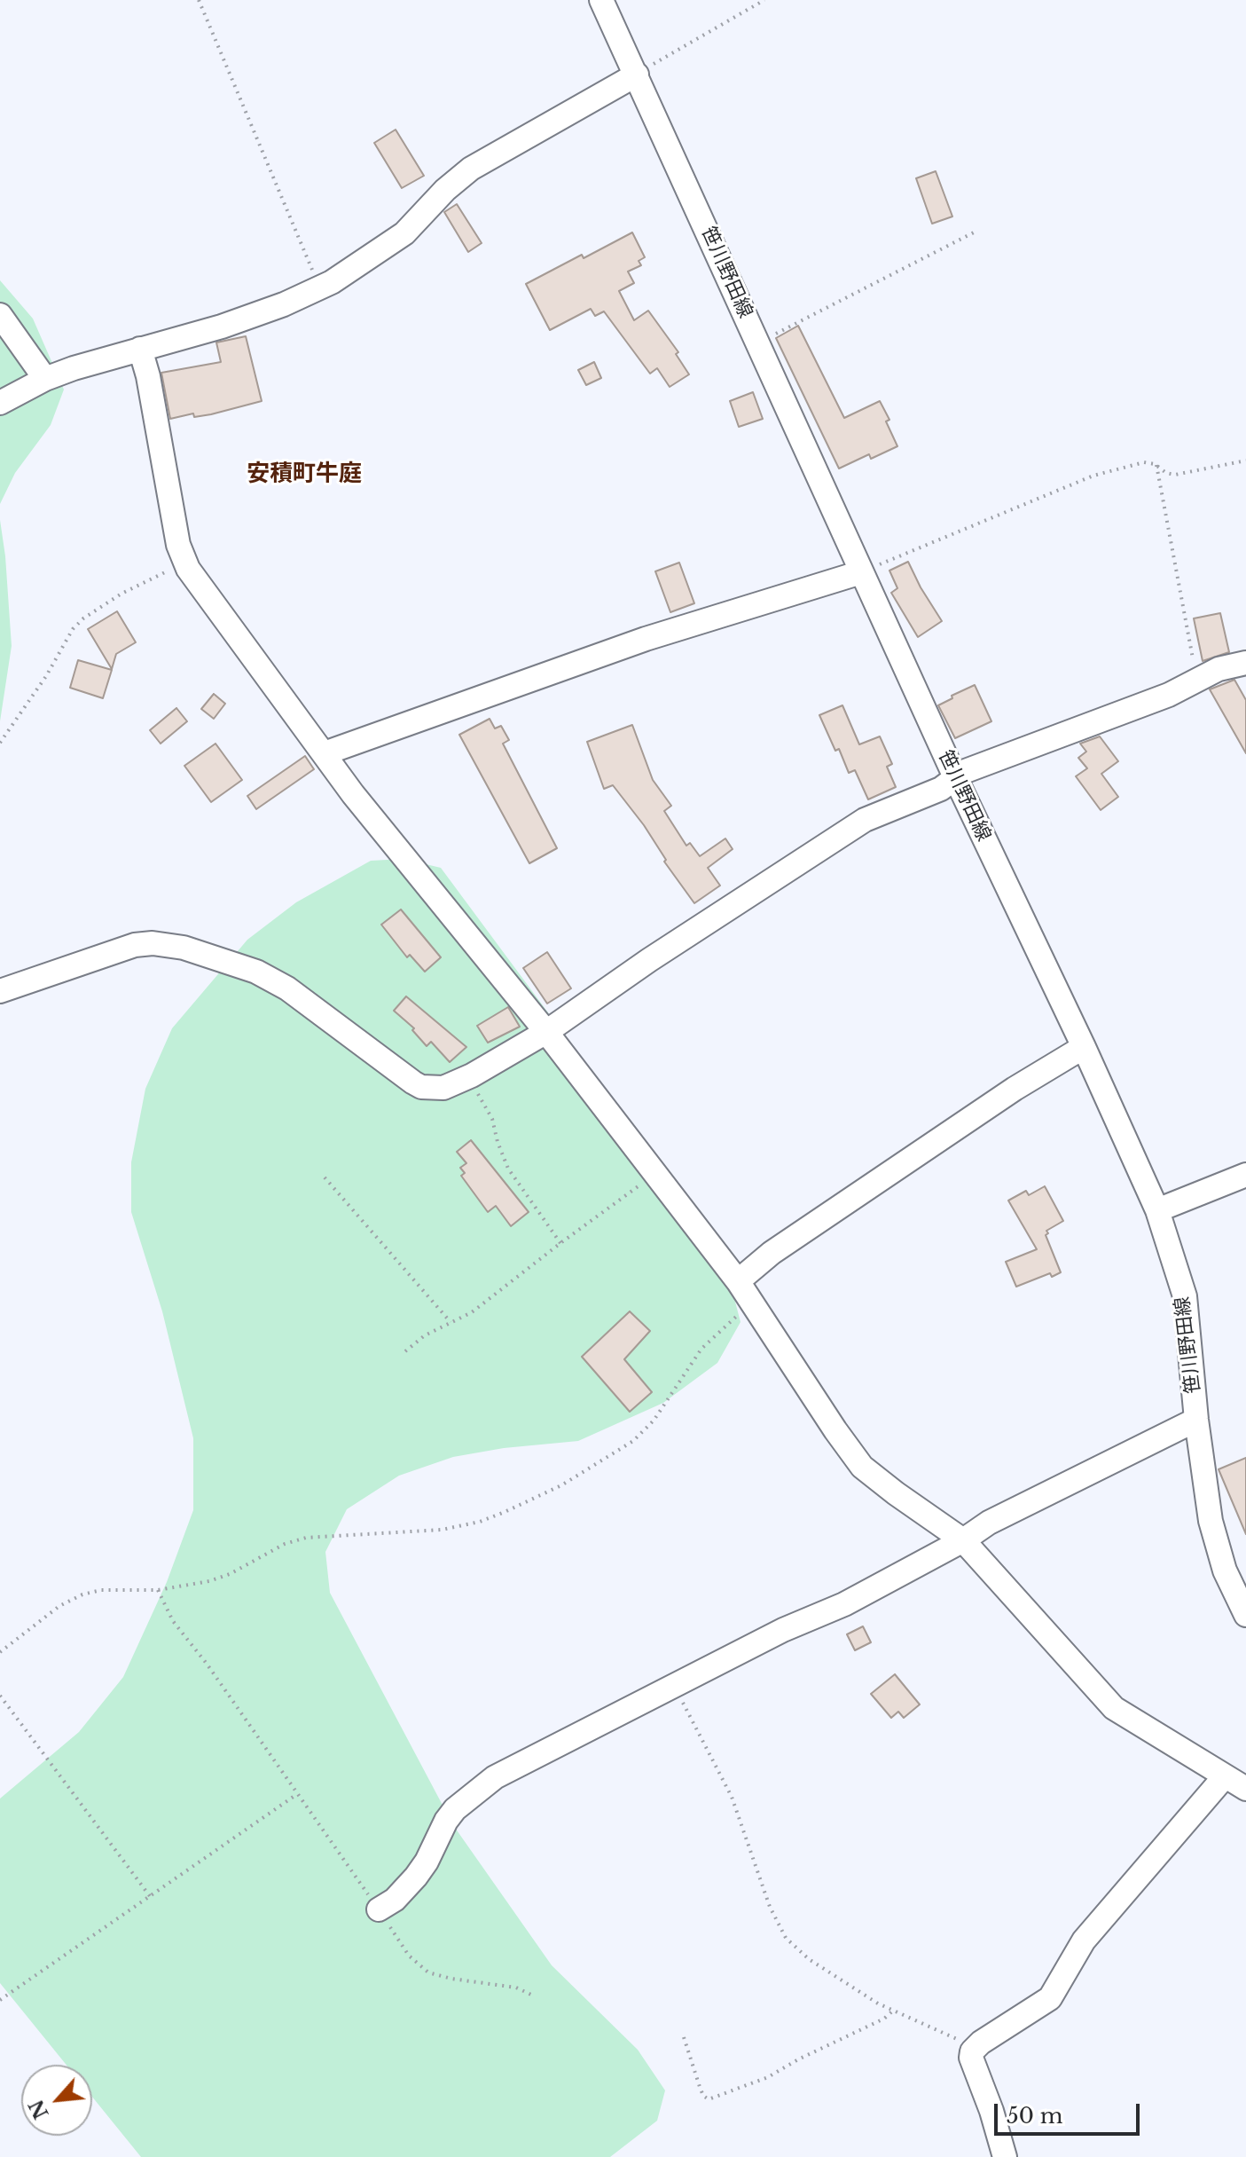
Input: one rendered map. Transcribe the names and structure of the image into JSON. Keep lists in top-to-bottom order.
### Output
{
  "streets": {
    "street": ["笹川野田線"]
  },
  "districts": ["安積町牛庭"],
  "scale_bar": "50 m",
  "north": "bottom left"
}
